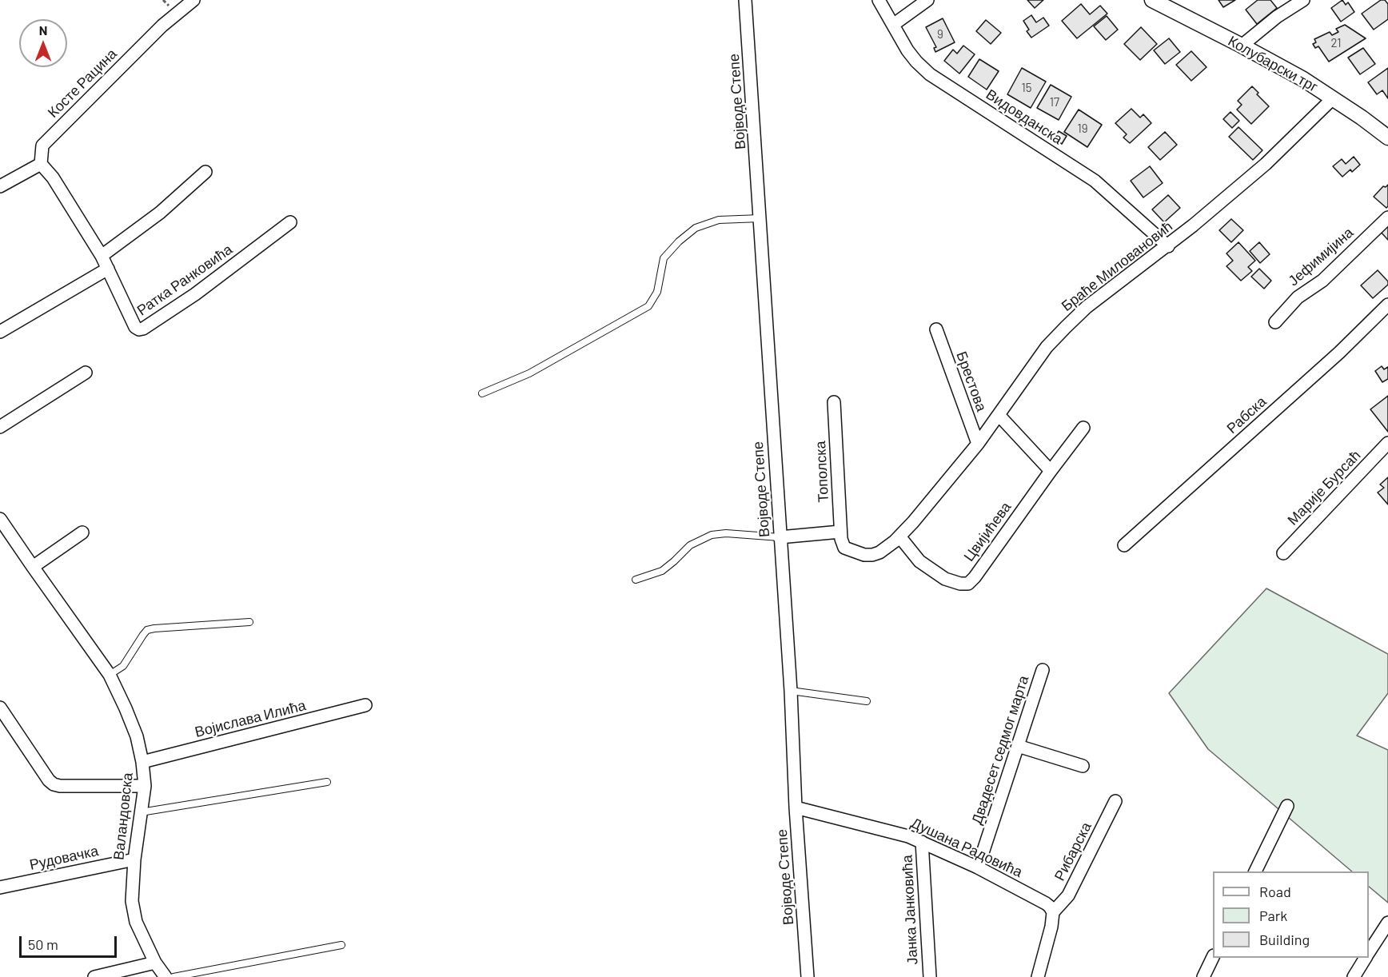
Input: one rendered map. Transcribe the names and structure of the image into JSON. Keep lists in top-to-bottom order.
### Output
{
  "streets": {
    "street": [
      "Колубарски трг",
      "Косте Рацина",
      "Војводе Степе",
      "Видовданска",
      "Јефимијина",
      "Браће Миловановић",
      "Ратка Ранковића",
      "Брестова",
      "Рабска",
      "Тополска",
      "Марије Бурсаћ",
      "Цвијићева",
      "Војислава Илића",
      "Двадесет седмог марта",
      "Валандовска",
      "Душана Радовића",
      "Рибарска",
      "Рудовачка",
      "Јанка Јанковића"
    ]
  },
  "crossings": [
    ["Колубарски трг", "Браће Миловановић"],
    ["Косте Рацина", "Ратка Ранковића"],
    ["Војводе Степе", "Душана Радовића"],
    ["Видовданска", "Браће Миловановић"],
    ["Браће Миловановић", "Брестова"],
    ["Браће Миловановић", "Тополска"],
    ["Браће Миловановић", "Цвијићева"],
    ["Војислава Илића", "Валандовска"],
    ["Двадесет седмог марта", "Душана Радовића"],
    ["Валандовска", "Рудовачка"],
    ["Душана Радовића", "Рибарска"],
    ["Душана Радовића", "Јанка Јанковића"]
  ],
  "house_numbers": [
    "9",
    "21",
    "15",
    "17",
    "19"
  ],
  "legend": ["Road", "Park", "Building"],
  "scale_bar": "50 m",
  "north": "top"
}
